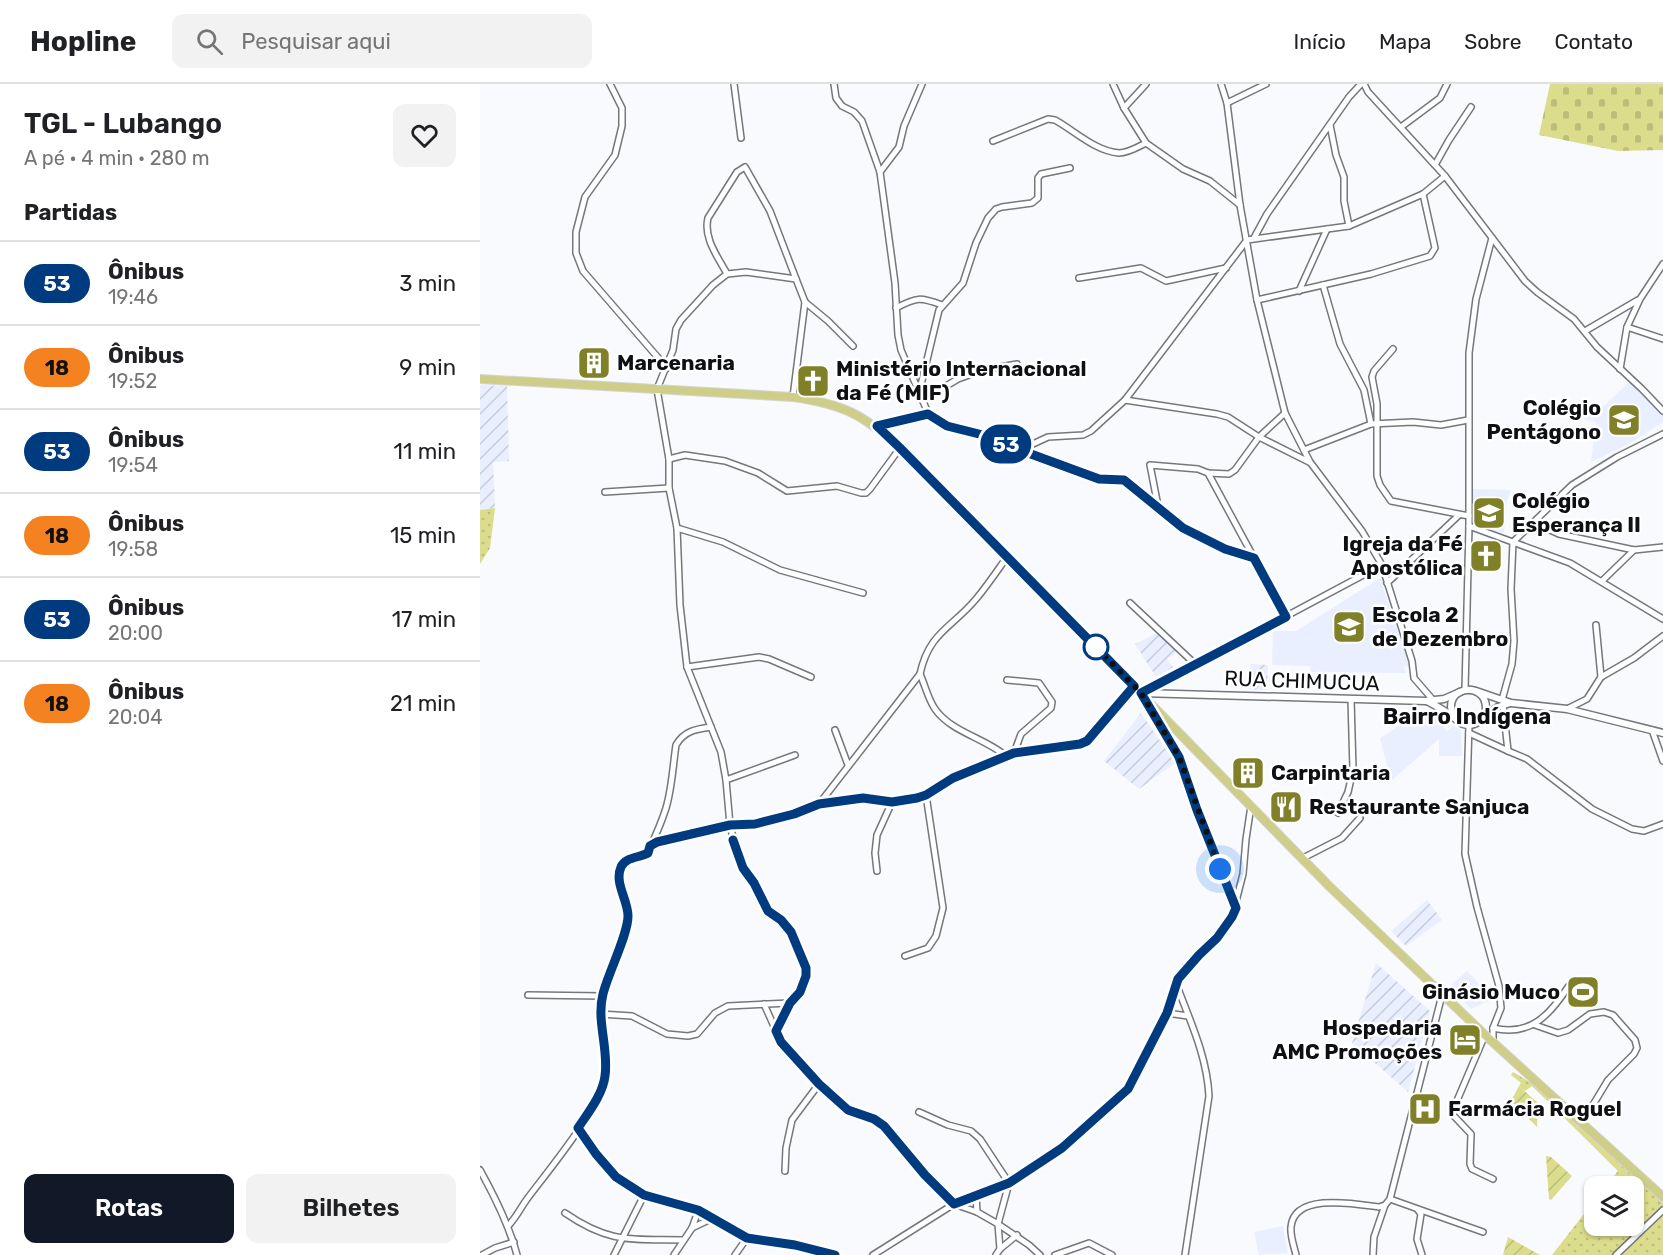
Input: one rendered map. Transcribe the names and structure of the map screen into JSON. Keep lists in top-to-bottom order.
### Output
{
  "streets": {
    "street": ["RUA CHIMUCUA"]
  },
  "districts": ["Bairro Indígena"],
  "places": {
    "building": ["Marcenaria", "Carpintaria"],
    "church": ["Ministério Internacional da Fé (MIF)", "Igreja da Fé Apostólica"],
    "school or university": ["Colégio Pentágono", "Colégio Esperança II", "Escola 2 de Dezembro"],
    "restaurant": ["Restaurante Sanjuca"],
    "sports": ["Ginásio Muco"],
    "hotel": ["Hospedaria AMC Promoções"],
    "hospital": ["Farmácia Roguel"]
  },
  "lines": ["bus line 53"],
  "page": {
    "header": "Hopline",
    "search": "Pesquisar aqui",
    "nav": [
      "Início",
      "Mapa",
      "Sobre",
      "Contato"
    ],
    "heading": [
      ["TGL - Lubango", "A pé · 4 min · 280 m"],
      "Partidas"
    ],
    "on_map": "53",
    "list": [
      {
        "mark": "53",
        "name": "Ônibus",
        "note": "19:46",
        "value": "3 min"
      },
      {
        "mark": "18",
        "name": "Ônibus",
        "note": "19:52",
        "value": "9 min"
      },
      {
        "mark": "53",
        "name": "Ônibus",
        "note": "19:54",
        "value": "11 min"
      },
      {
        "mark": "18",
        "name": "Ônibus",
        "note": "19:58",
        "value": "15 min"
      },
      {
        "mark": "53",
        "name": "Ônibus",
        "note": "20:00",
        "value": "17 min"
      },
      {
        "mark": "18",
        "name": "Ônibus",
        "note": "20:04",
        "value": "21 min"
      }
    ],
    "buttons": ["Rotas", "Bilhetes"]
  }
}
